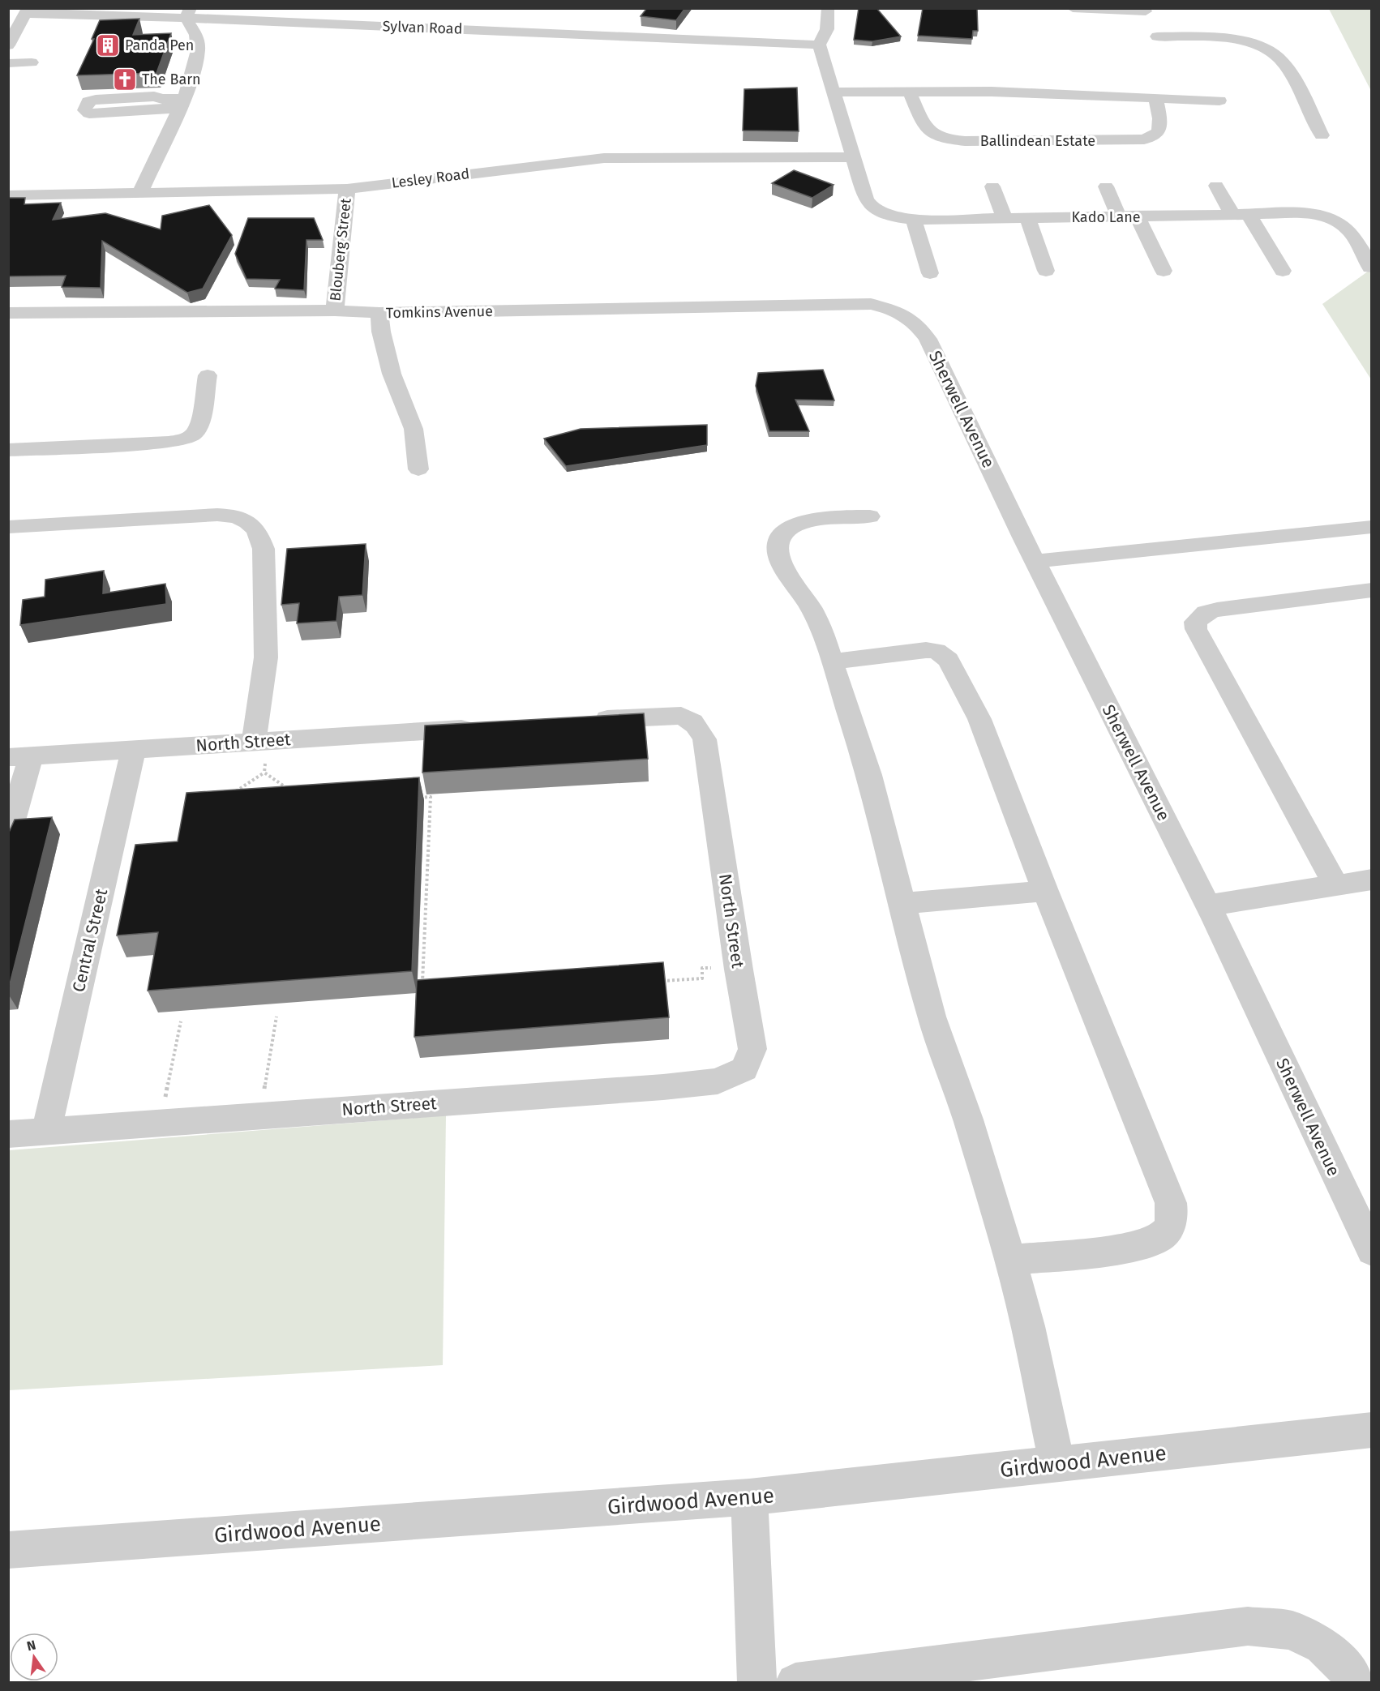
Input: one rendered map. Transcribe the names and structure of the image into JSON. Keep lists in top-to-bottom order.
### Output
{
  "streets": {
    "street": [
      "Sylvan Road",
      "Ballindean Estate",
      "Lesley Road",
      "Kado Lane",
      "Blouberg Street",
      "Tomkins Avenue",
      "Sherwell Avenue",
      "North Street",
      "Central Street",
      "Girdwood Avenue"
    ]
  },
  "crossings": [
    ["Lesley Road", "Kado Lane"],
    ["Lesley Road", "Blouberg Street"],
    ["Blouberg Street", "Tomkins Avenue"],
    ["Tomkins Avenue", "Sherwell Avenue"],
    ["North Street", "Central Street"]
  ],
  "places": {
    "building": ["Panda Pen"],
    "church": ["The Barn"]
  },
  "north": "top"
}
